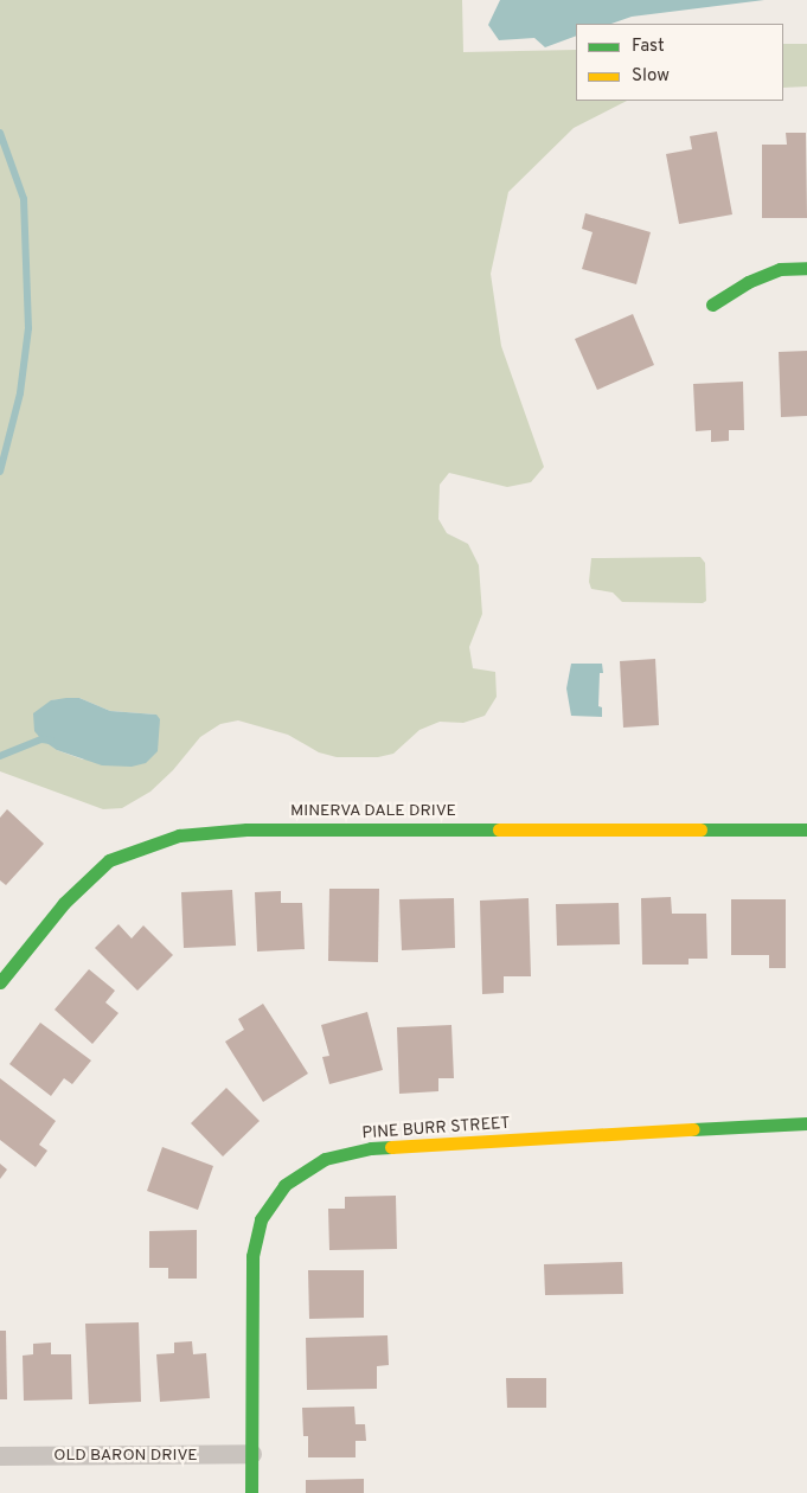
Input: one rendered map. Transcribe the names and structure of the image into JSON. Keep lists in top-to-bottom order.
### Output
{
  "streets": {
    "street": ["MINERVA DALE DRIVE", "PINE BURR STREET", "OLD BARON DRIVE"]
  },
  "crossings": [
    ["PINE BURR STREET", "OLD BARON DRIVE"]
  ],
  "legend": ["Fast", "Slow"]
}
